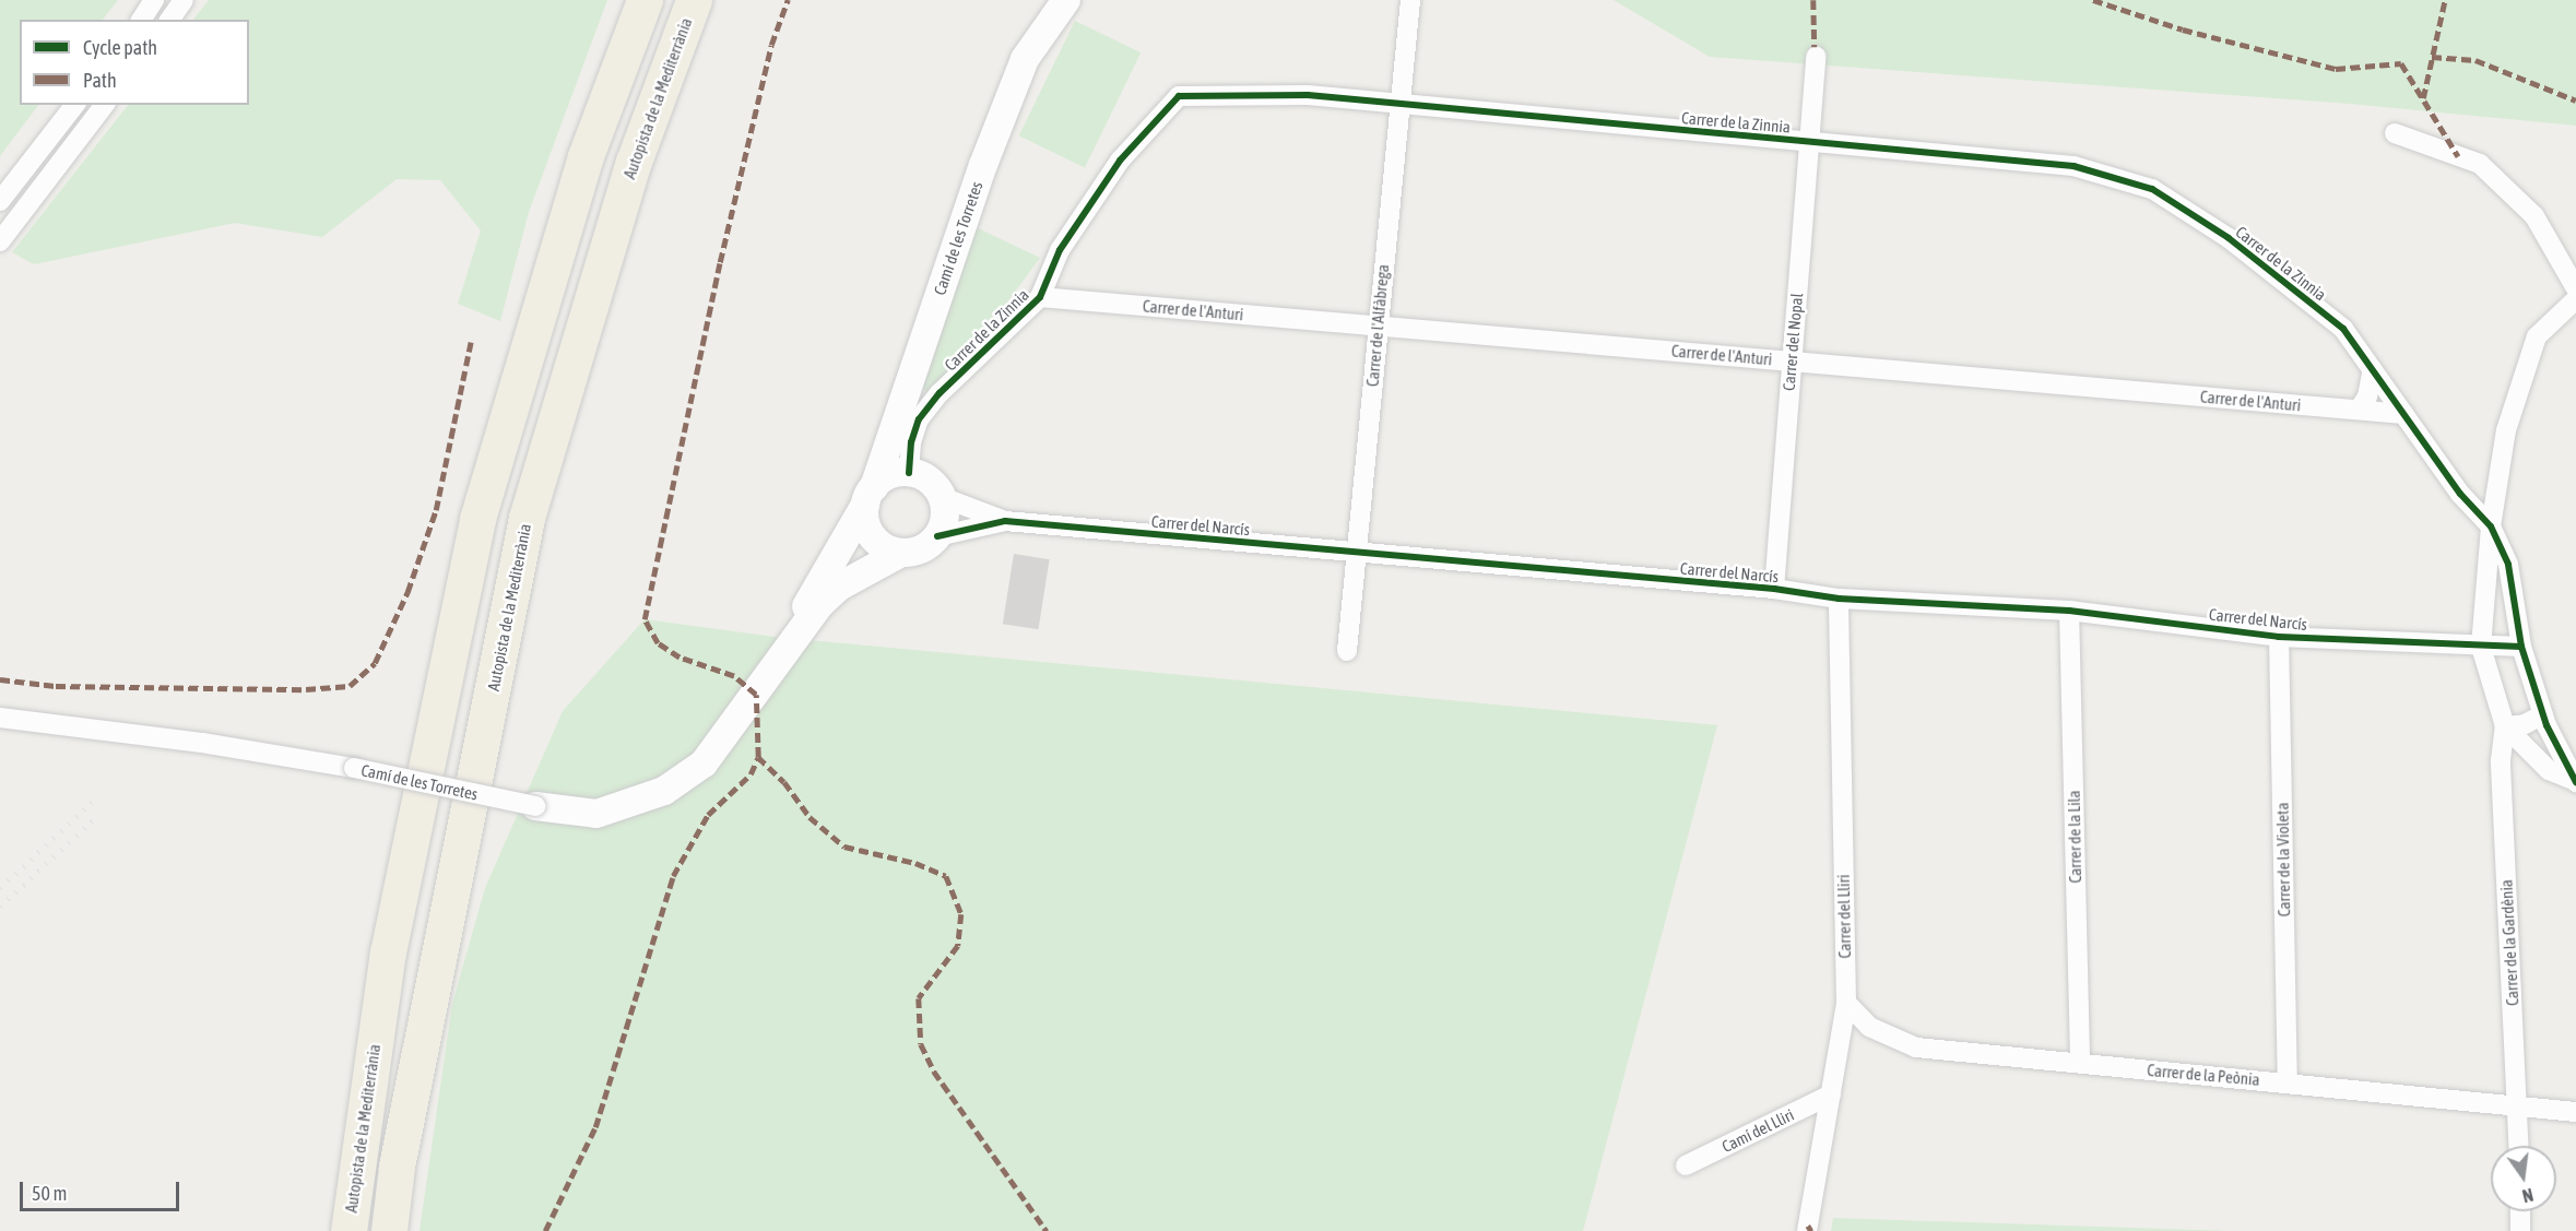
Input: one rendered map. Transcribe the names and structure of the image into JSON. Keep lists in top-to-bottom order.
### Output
{
  "streets": {
    "highway": ["Autopista de la Mediterrània"],
    "street": [
      "Carrer de la Zinnia",
      "Camí de les Torretes",
      "Carrer de l'Anturi",
      "Carrer de l'Alfàbrega",
      "Carrer del Nopal",
      "Carrer del Narcís",
      "Carrer de la Lila",
      "Carrer de la Violeta",
      "Carrer del Lliri",
      "Carrer de la Gardènia",
      "Carrer de la Peònia",
      "Camí del Lliri"
    ]
  },
  "crossings": [
    ["Carrer de la Zinnia", "Camí de les Torretes"],
    ["Carrer de la Zinnia", "Carrer de l'Anturi"],
    ["Carrer de la Zinnia", "Carrer de l'Alfàbrega"],
    ["Carrer de la Zinnia", "Carrer del Nopal"],
    ["Carrer de la Zinnia", "Carrer del Narcís"],
    ["Carrer de la Zinnia", "Carrer de la Gardènia"],
    ["Camí de les Torretes", "Carrer del Narcís"],
    ["Carrer de l'Anturi", "Carrer de l'Alfàbrega"],
    ["Carrer de l'Anturi", "Carrer del Nopal"],
    ["Carrer de l'Alfàbrega", "Carrer del Narcís"],
    ["Carrer del Nopal", "Carrer del Narcís"],
    ["Carrer del Narcís", "Carrer de la Lila"],
    ["Carrer del Narcís", "Carrer de la Violeta"],
    ["Carrer del Narcís", "Carrer del Lliri"],
    ["Carrer del Narcís", "Carrer de la Gardènia"],
    ["Carrer de la Lila", "Carrer de la Peònia"],
    ["Carrer de la Violeta", "Carrer de la Peònia"],
    ["Carrer del Lliri", "Carrer de la Peònia"],
    ["Carrer del Lliri", "Camí del Lliri"],
    ["Carrer de la Gardènia", "Carrer de la Peònia"]
  ],
  "legend": ["Cycle path", "Path"],
  "scale_bar": "50 m",
  "north": "bottom"
}
